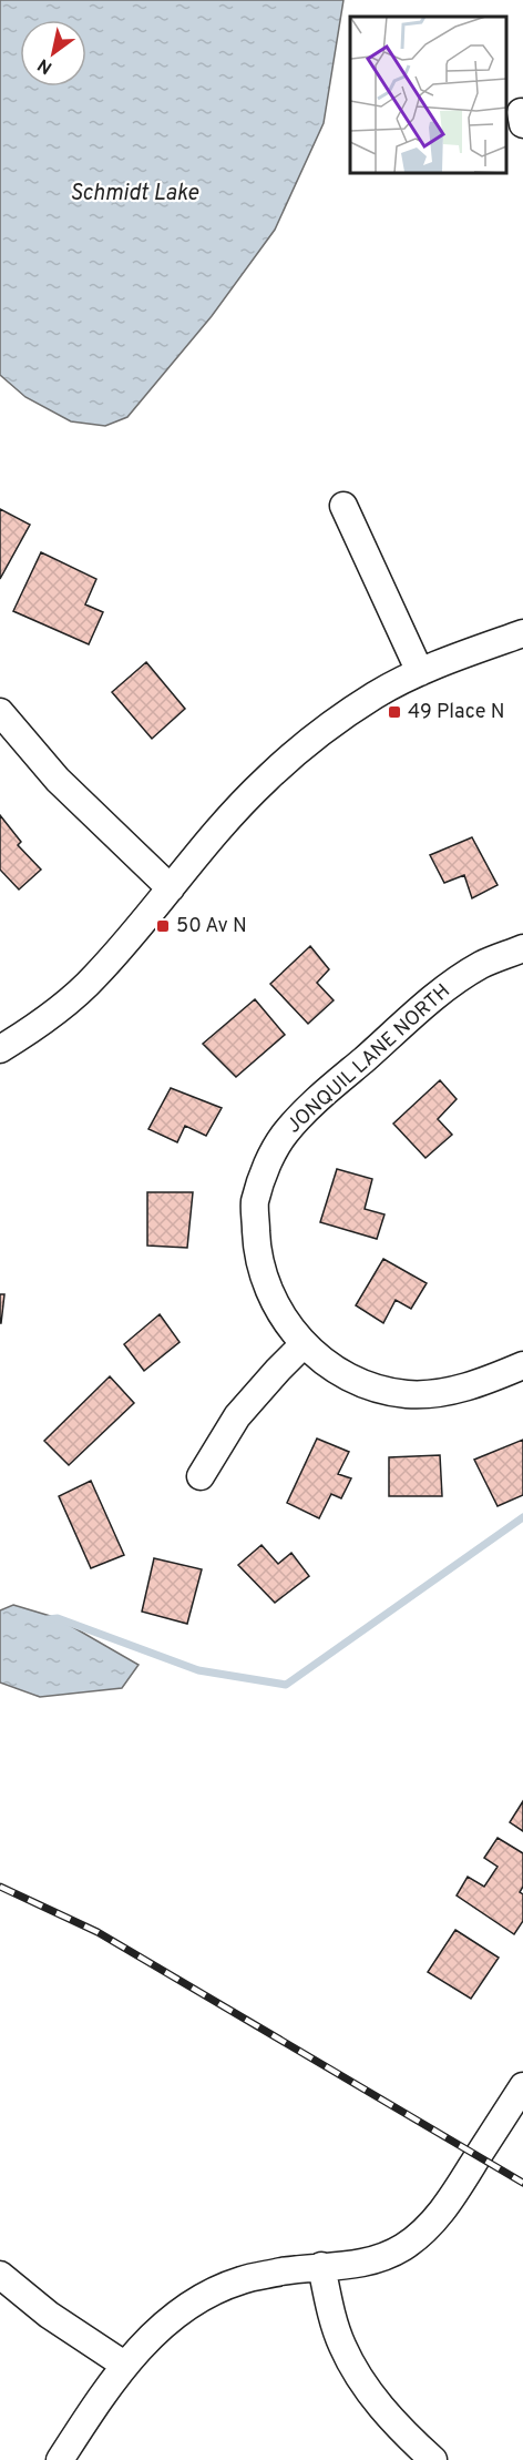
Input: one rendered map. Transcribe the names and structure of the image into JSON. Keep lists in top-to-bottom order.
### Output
{
  "streets": {
    "street": ["JONQUIL LANE NORTH"]
  },
  "water": ["Schmidt Lake"],
  "places": {
    "transit": ["49 Place N", "50 Av N"]
  },
  "north": "bottom left"
}
